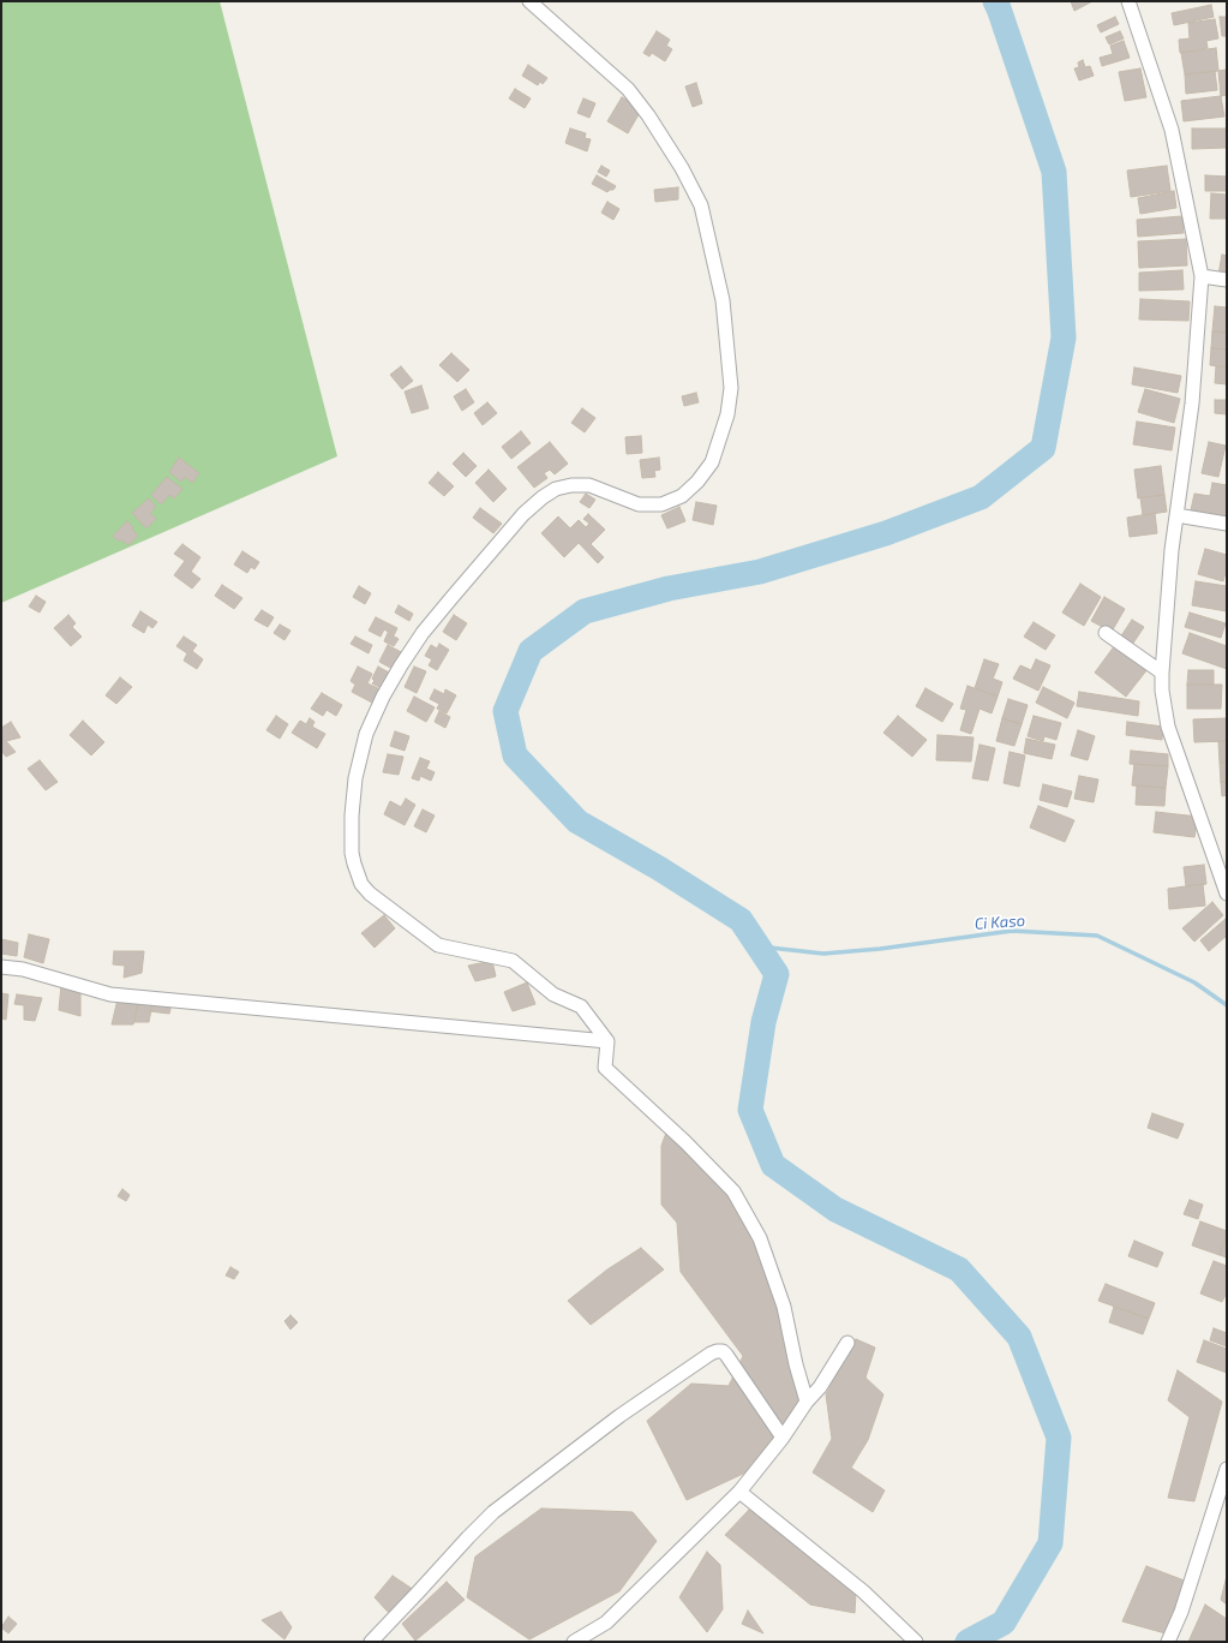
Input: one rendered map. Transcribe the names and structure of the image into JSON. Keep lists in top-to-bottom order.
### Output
{
  "water": ["Ci Kaso"]
}
